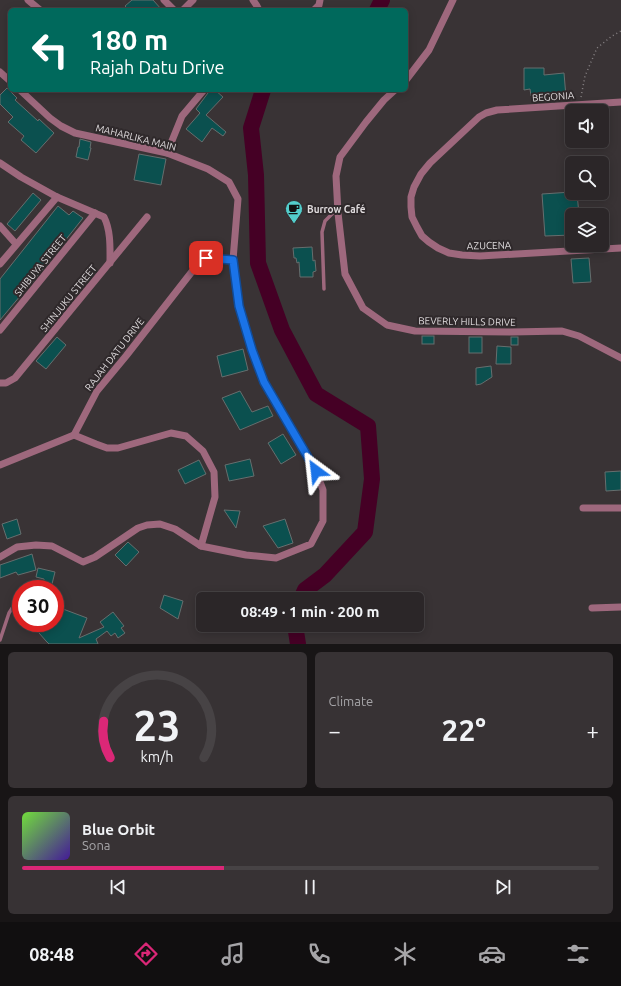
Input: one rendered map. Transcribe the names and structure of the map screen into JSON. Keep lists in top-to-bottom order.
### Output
{
  "streets": {
    "street": [
      "BEGONIA",
      "MAHARLIKA MAIN",
      "AZUCENA",
      "SHIBUYA STREET",
      "SHINJUKU STREET",
      "BEVERLY HILLS DRIVE",
      "RAJAH DATU DRIVE"
    ]
  },
  "crossings": [
    ["BEGONIA", "AZUCENA"],
    ["MAHARLIKA MAIN", "RAJAH DATU DRIVE"]
  ],
  "places": {
    "cafe": ["Burrow Café"]
  },
  "page": {
    "turn": ["180 m", "Rajah Datu Drive"],
    "limit": "30",
    "trip": "08:49 · 1 min · 200 m",
    "tile": "Climate",
    "heat": ["−", "22°", "+"],
    "song": ["Blue Orbit", "Sona"],
    "tabs": "08:48",
    "gauge": ["23", "km/h"]
  }
}
